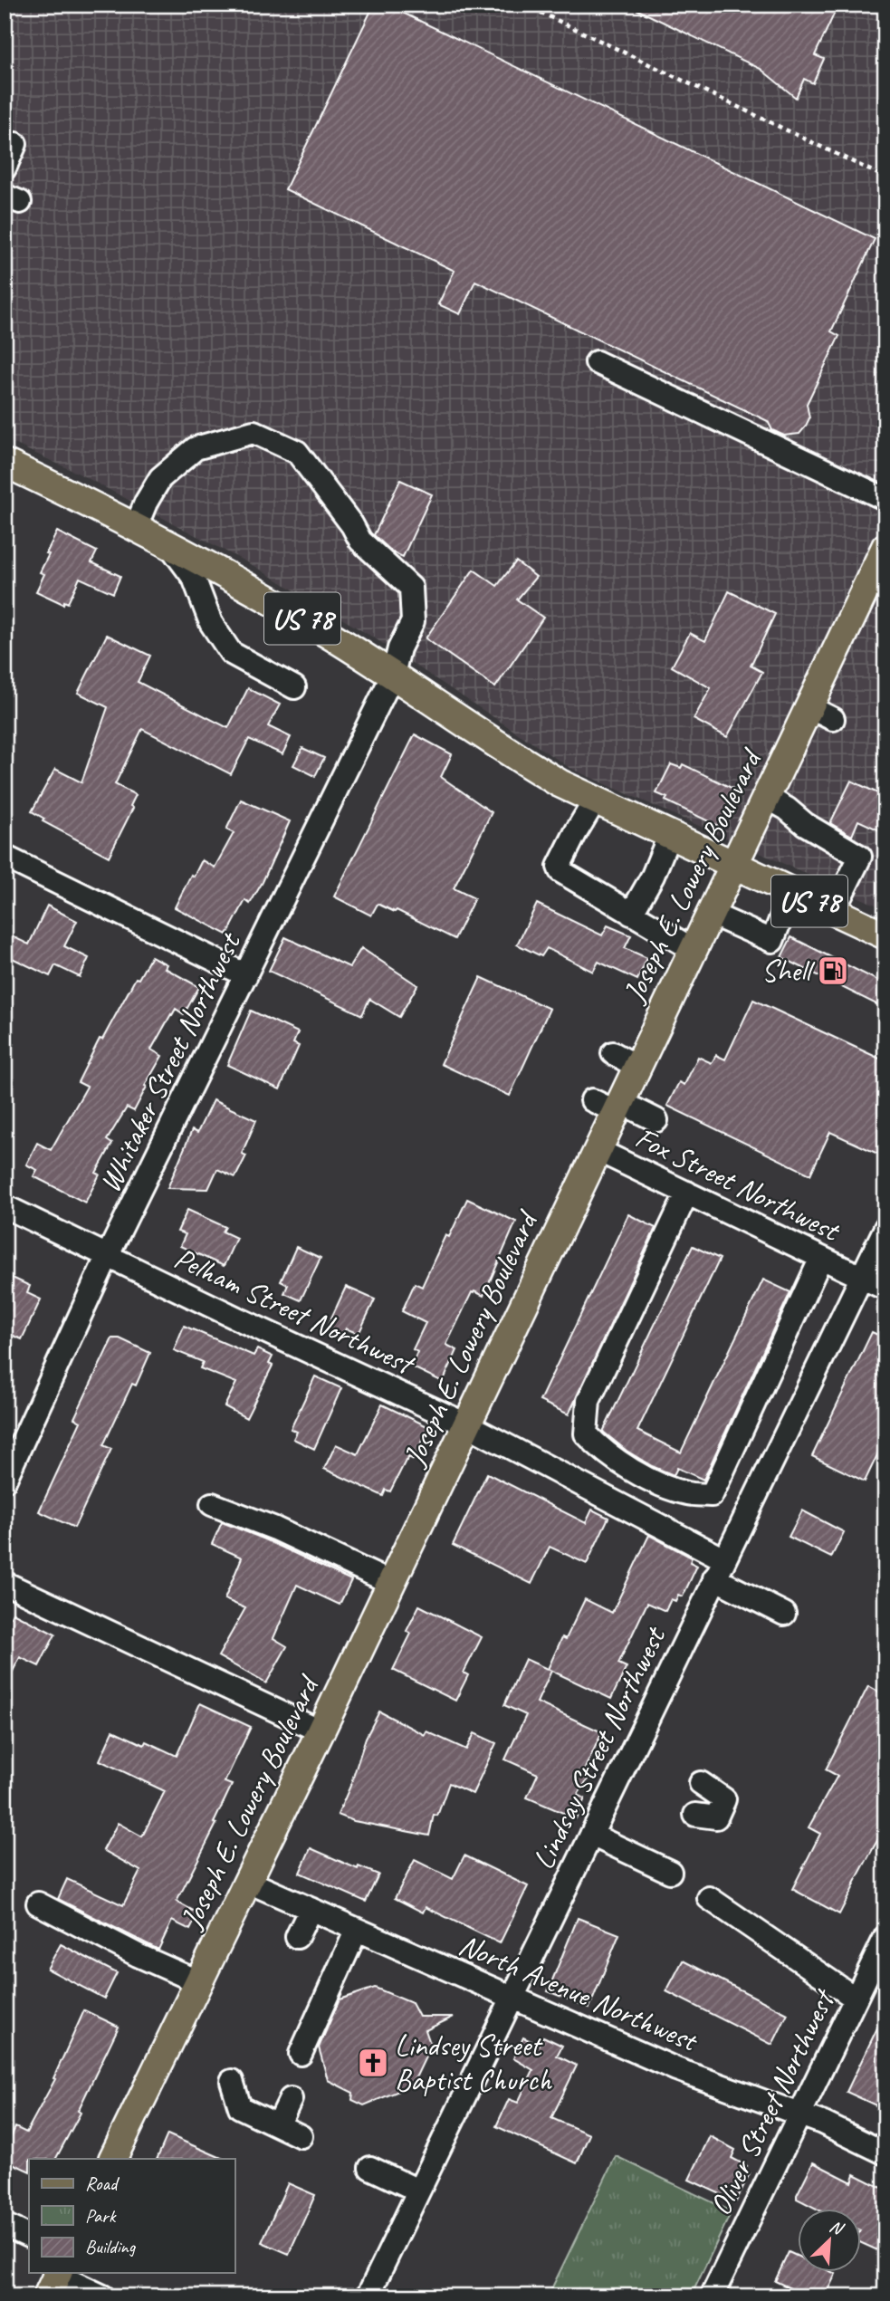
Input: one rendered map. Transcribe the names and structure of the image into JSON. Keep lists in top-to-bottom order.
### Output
{
  "streets": {
    "main road": ["US 78", "Joseph E. Lowery Boulevard"],
    "street": [
      "Whitaker Street Northwest",
      "Fox Street Northwest",
      "Pelham Street Northwest",
      "Lindsay Street Northwest",
      "North Avenue Northwest",
      "Oliver Street Northwest"
    ]
  },
  "crossings": [
    ["US 78", "Joseph E. Lowery Boulevard"],
    ["US 78", "Whitaker Street Northwest"],
    ["Joseph E. Lowery Boulevard", "Fox Street Northwest"],
    ["Joseph E. Lowery Boulevard", "Pelham Street Northwest"],
    ["Joseph E. Lowery Boulevard", "North Avenue Northwest"],
    ["Whitaker Street Northwest", "Pelham Street Northwest"],
    ["Fox Street Northwest", "Lindsay Street Northwest"],
    ["Pelham Street Northwest", "Lindsay Street Northwest"],
    ["Lindsay Street Northwest", "North Avenue Northwest"],
    ["North Avenue Northwest", "Oliver Street Northwest"]
  ],
  "places": {
    "fuel station": ["Shell"],
    "church": ["Lindsey Street Baptist Church"]
  },
  "legend": ["Road", "Park", "Building"],
  "north": "top right"
}
